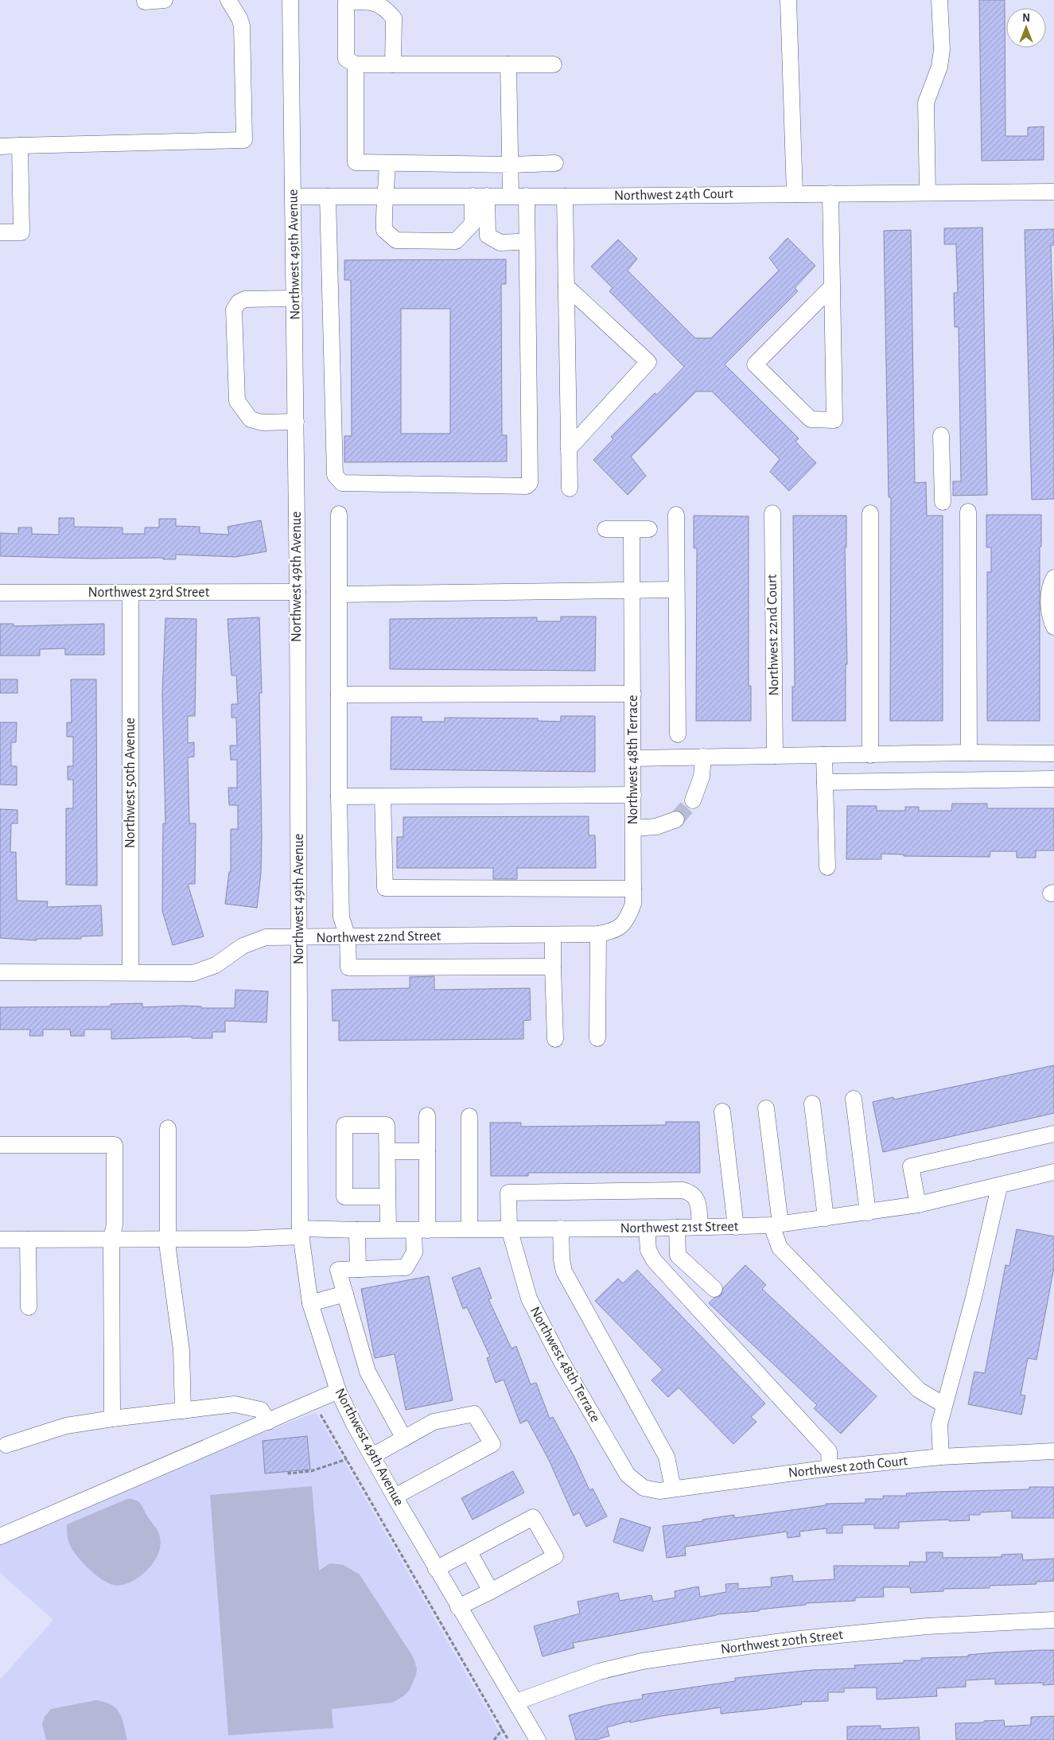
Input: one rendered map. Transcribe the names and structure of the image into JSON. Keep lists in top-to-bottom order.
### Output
{
  "streets": {
    "street": [
      "Northwest 24th Court",
      "Northwest 49th Avenue",
      "Northwest 23rd Street",
      "Northwest 22nd Court",
      "Northwest 48th Terrace",
      "Northwest 50th Avenue",
      "Northwest 22nd Street",
      "Northwest 21st Street",
      "Northwest 20th Court",
      "Northwest 20th Street"
    ]
  },
  "crossings": [
    ["Northwest 24th Court", "Northwest 49th Avenue"],
    ["Northwest 49th Avenue", "Northwest 23rd Street"],
    ["Northwest 49th Avenue", "Northwest 22nd Street"],
    ["Northwest 49th Avenue", "Northwest 21st Street"],
    ["Northwest 49th Avenue", "Northwest 20th Street"],
    ["Northwest 23rd Street", "Northwest 50th Avenue"],
    ["Northwest 48th Terrace", "Northwest 22nd Street"],
    ["Northwest 48th Terrace", "Northwest 21st Street"],
    ["Northwest 48th Terrace", "Northwest 20th Court"],
    ["Northwest 50th Avenue", "Northwest 22nd Street"]
  ],
  "north": "top"
}
